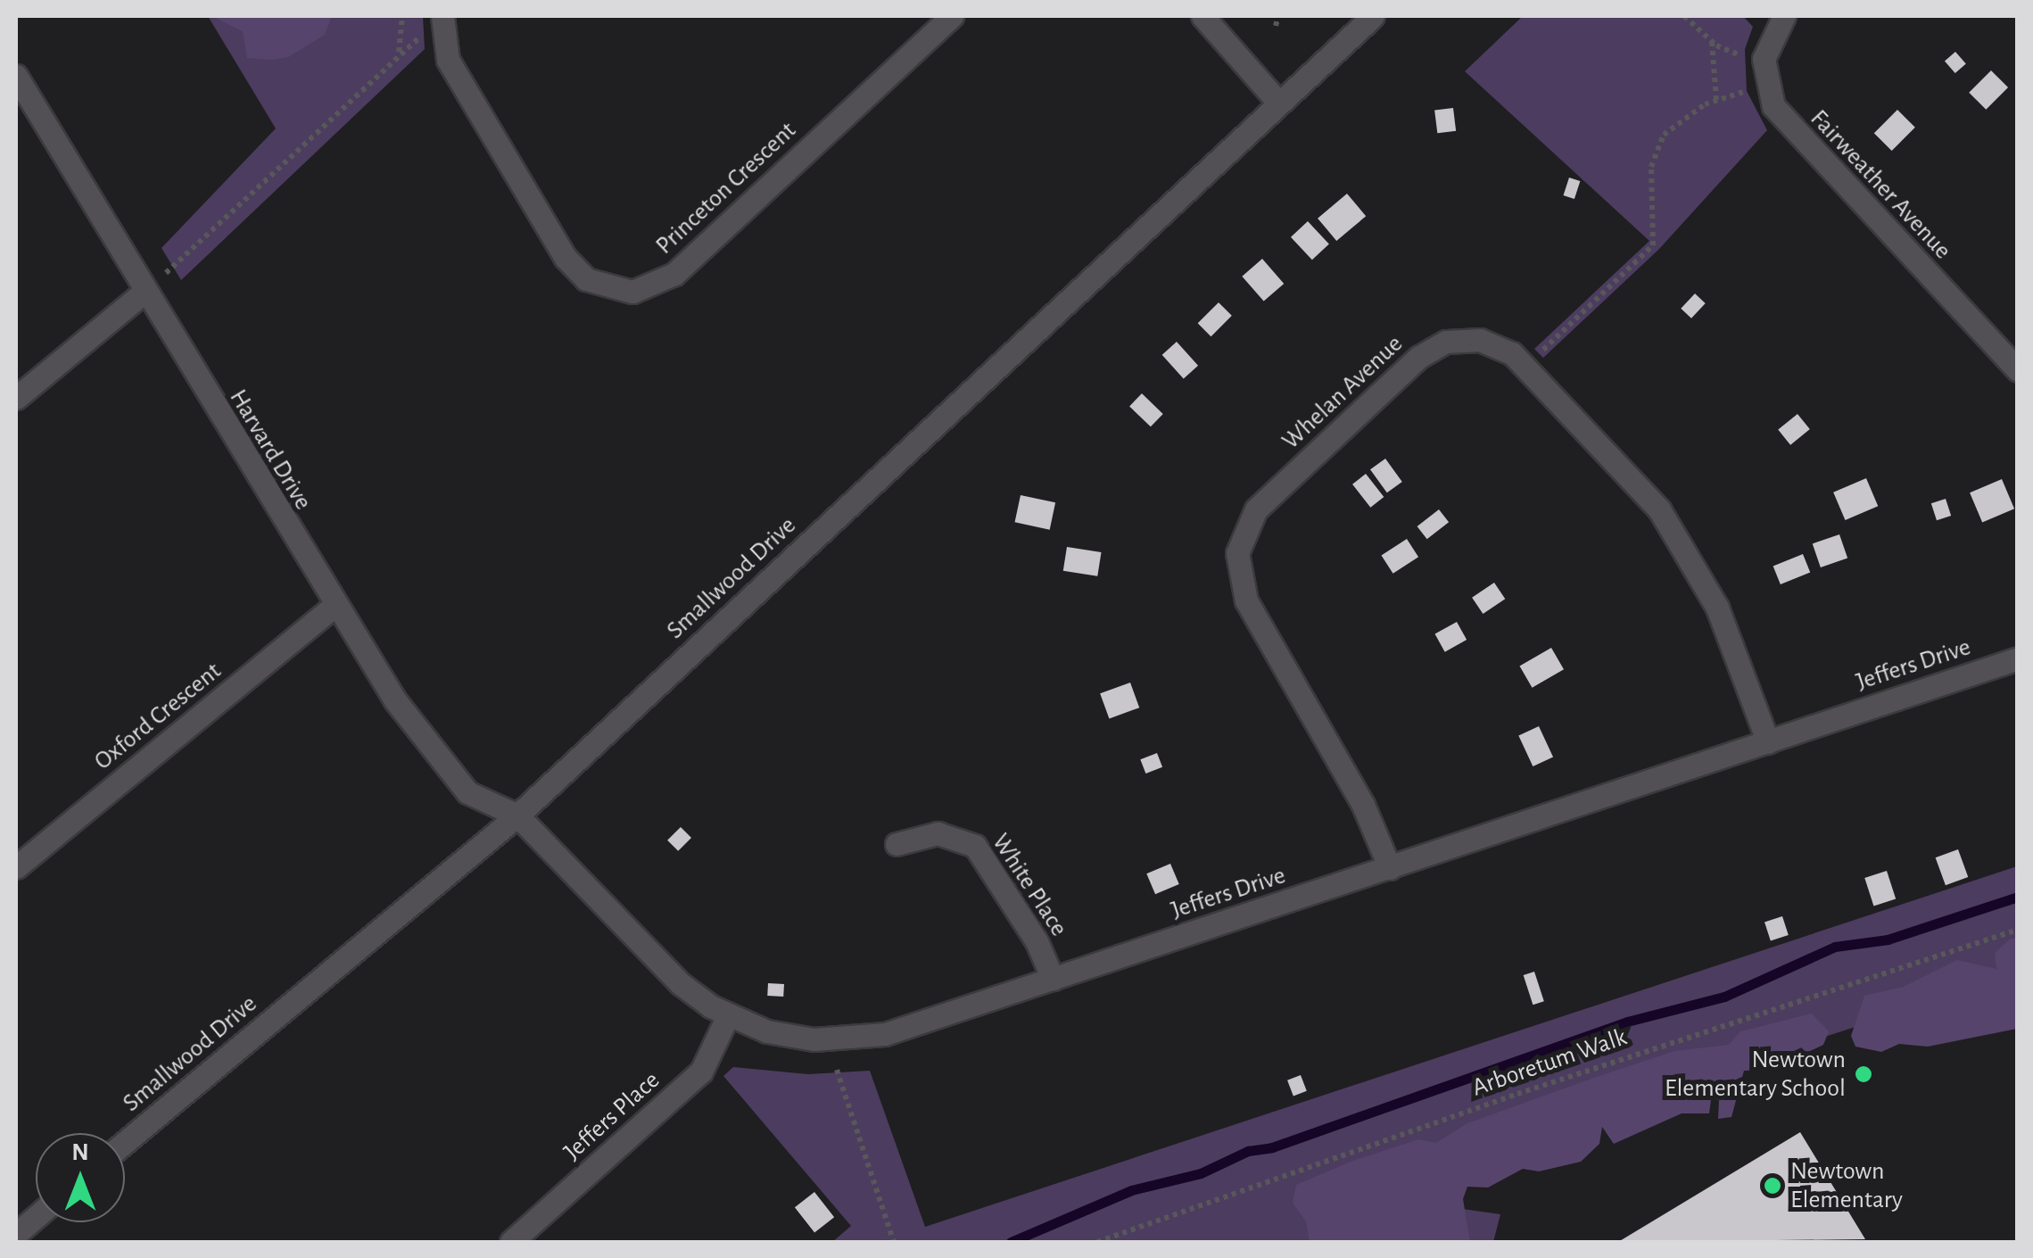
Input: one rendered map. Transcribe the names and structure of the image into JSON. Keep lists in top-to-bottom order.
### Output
{
  "streets": {
    "street": [
      "Fairweather Avenue",
      "Princeton Crescent",
      "Whelan Avenue",
      "Harvard Drive",
      "Smallwood Drive",
      "Jeffers Drive",
      "Oxford Crescent",
      "White Place",
      "Jeffers Place"
    ],
    "path": ["Arboretum Walk"]
  },
  "crossings": [
    ["Whelan Avenue", "Jeffers Drive"],
    ["Harvard Drive", "Smallwood Drive"],
    ["Harvard Drive", "Jeffers Drive"],
    ["Harvard Drive", "Oxford Crescent"],
    ["Smallwood Drive", "Jeffers Drive"],
    ["Jeffers Drive", "White Place"],
    ["Jeffers Drive", "Jeffers Place"]
  ],
  "places": ["Newtown Elementary School", "Newtown Elementary"],
  "north": "top"
}
